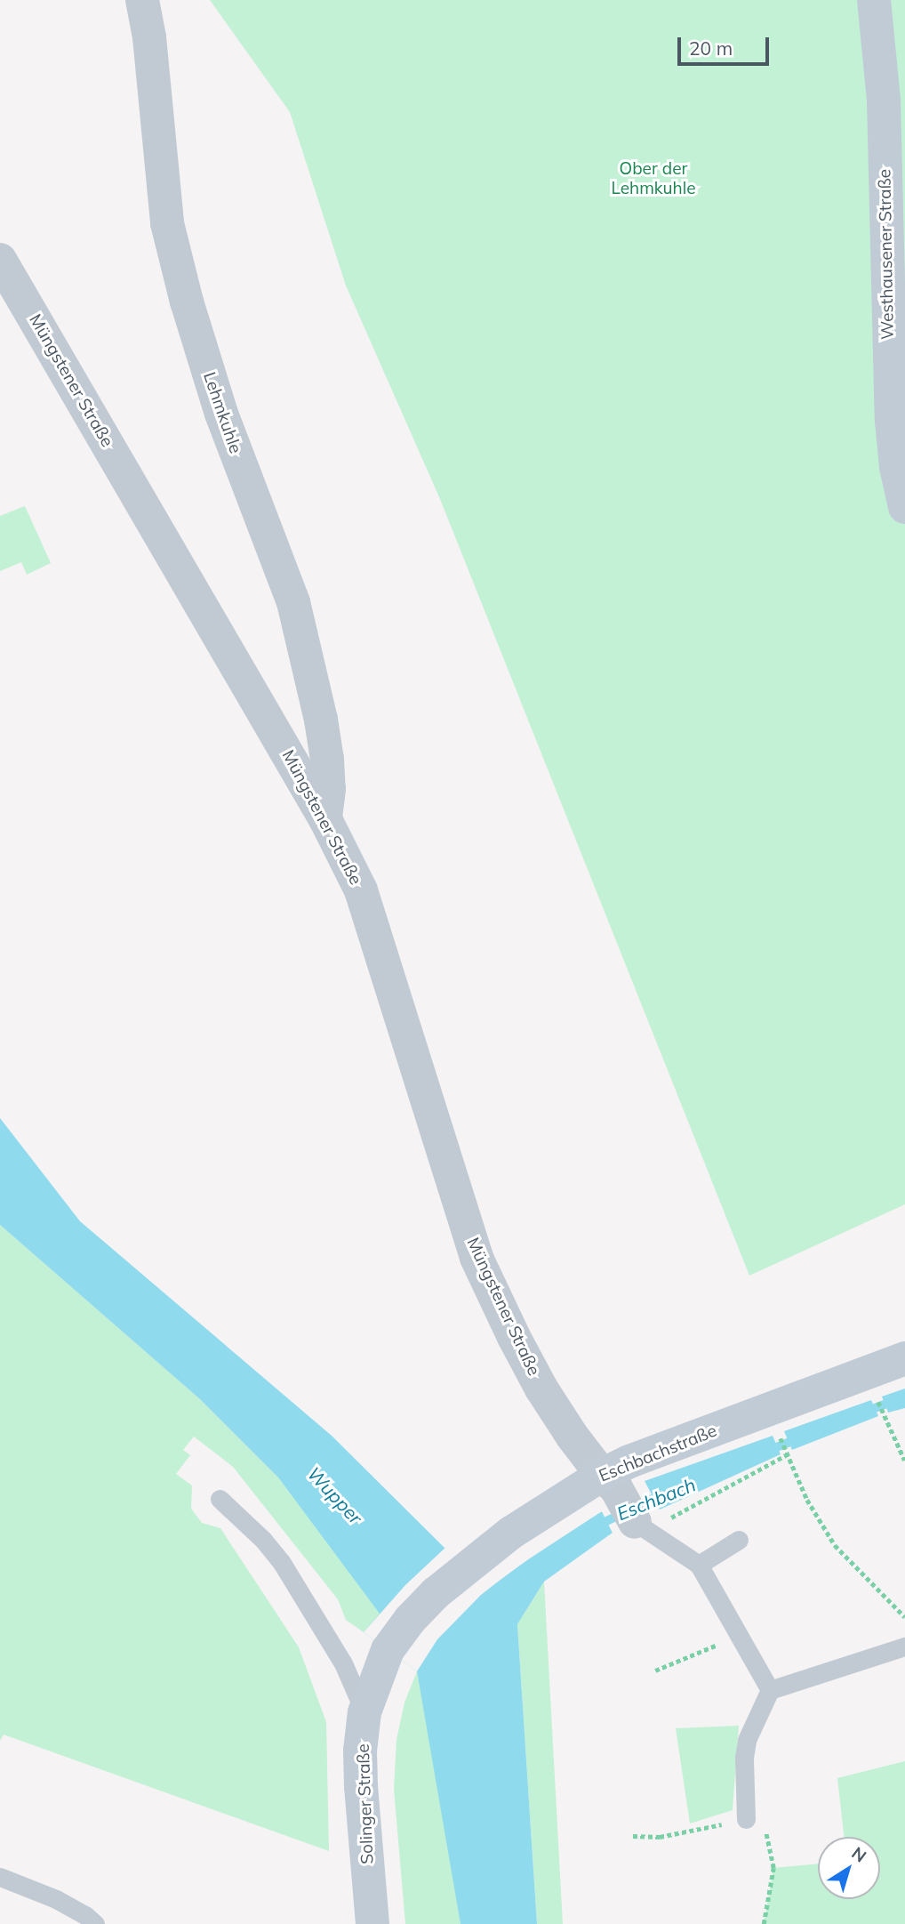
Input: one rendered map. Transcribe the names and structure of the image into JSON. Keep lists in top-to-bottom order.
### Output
{
  "streets": {
    "main road": ["Westhausener Straße", "Eschbachstraße", "Solinger Straße"],
    "street": ["Müngstener Straße", "Lehmkuhle"]
  },
  "crossings": [
    ["Müngstener Straße", "Lehmkuhle"],
    ["Müngstener Straße", "Eschbachstraße"],
    ["Eschbachstraße", "Solinger Straße"]
  ],
  "water": ["Wupper", "Eschbach"],
  "parks": ["Ober der Lehmkuhle"],
  "scale_bar": "20 m",
  "north": "top right"
}
